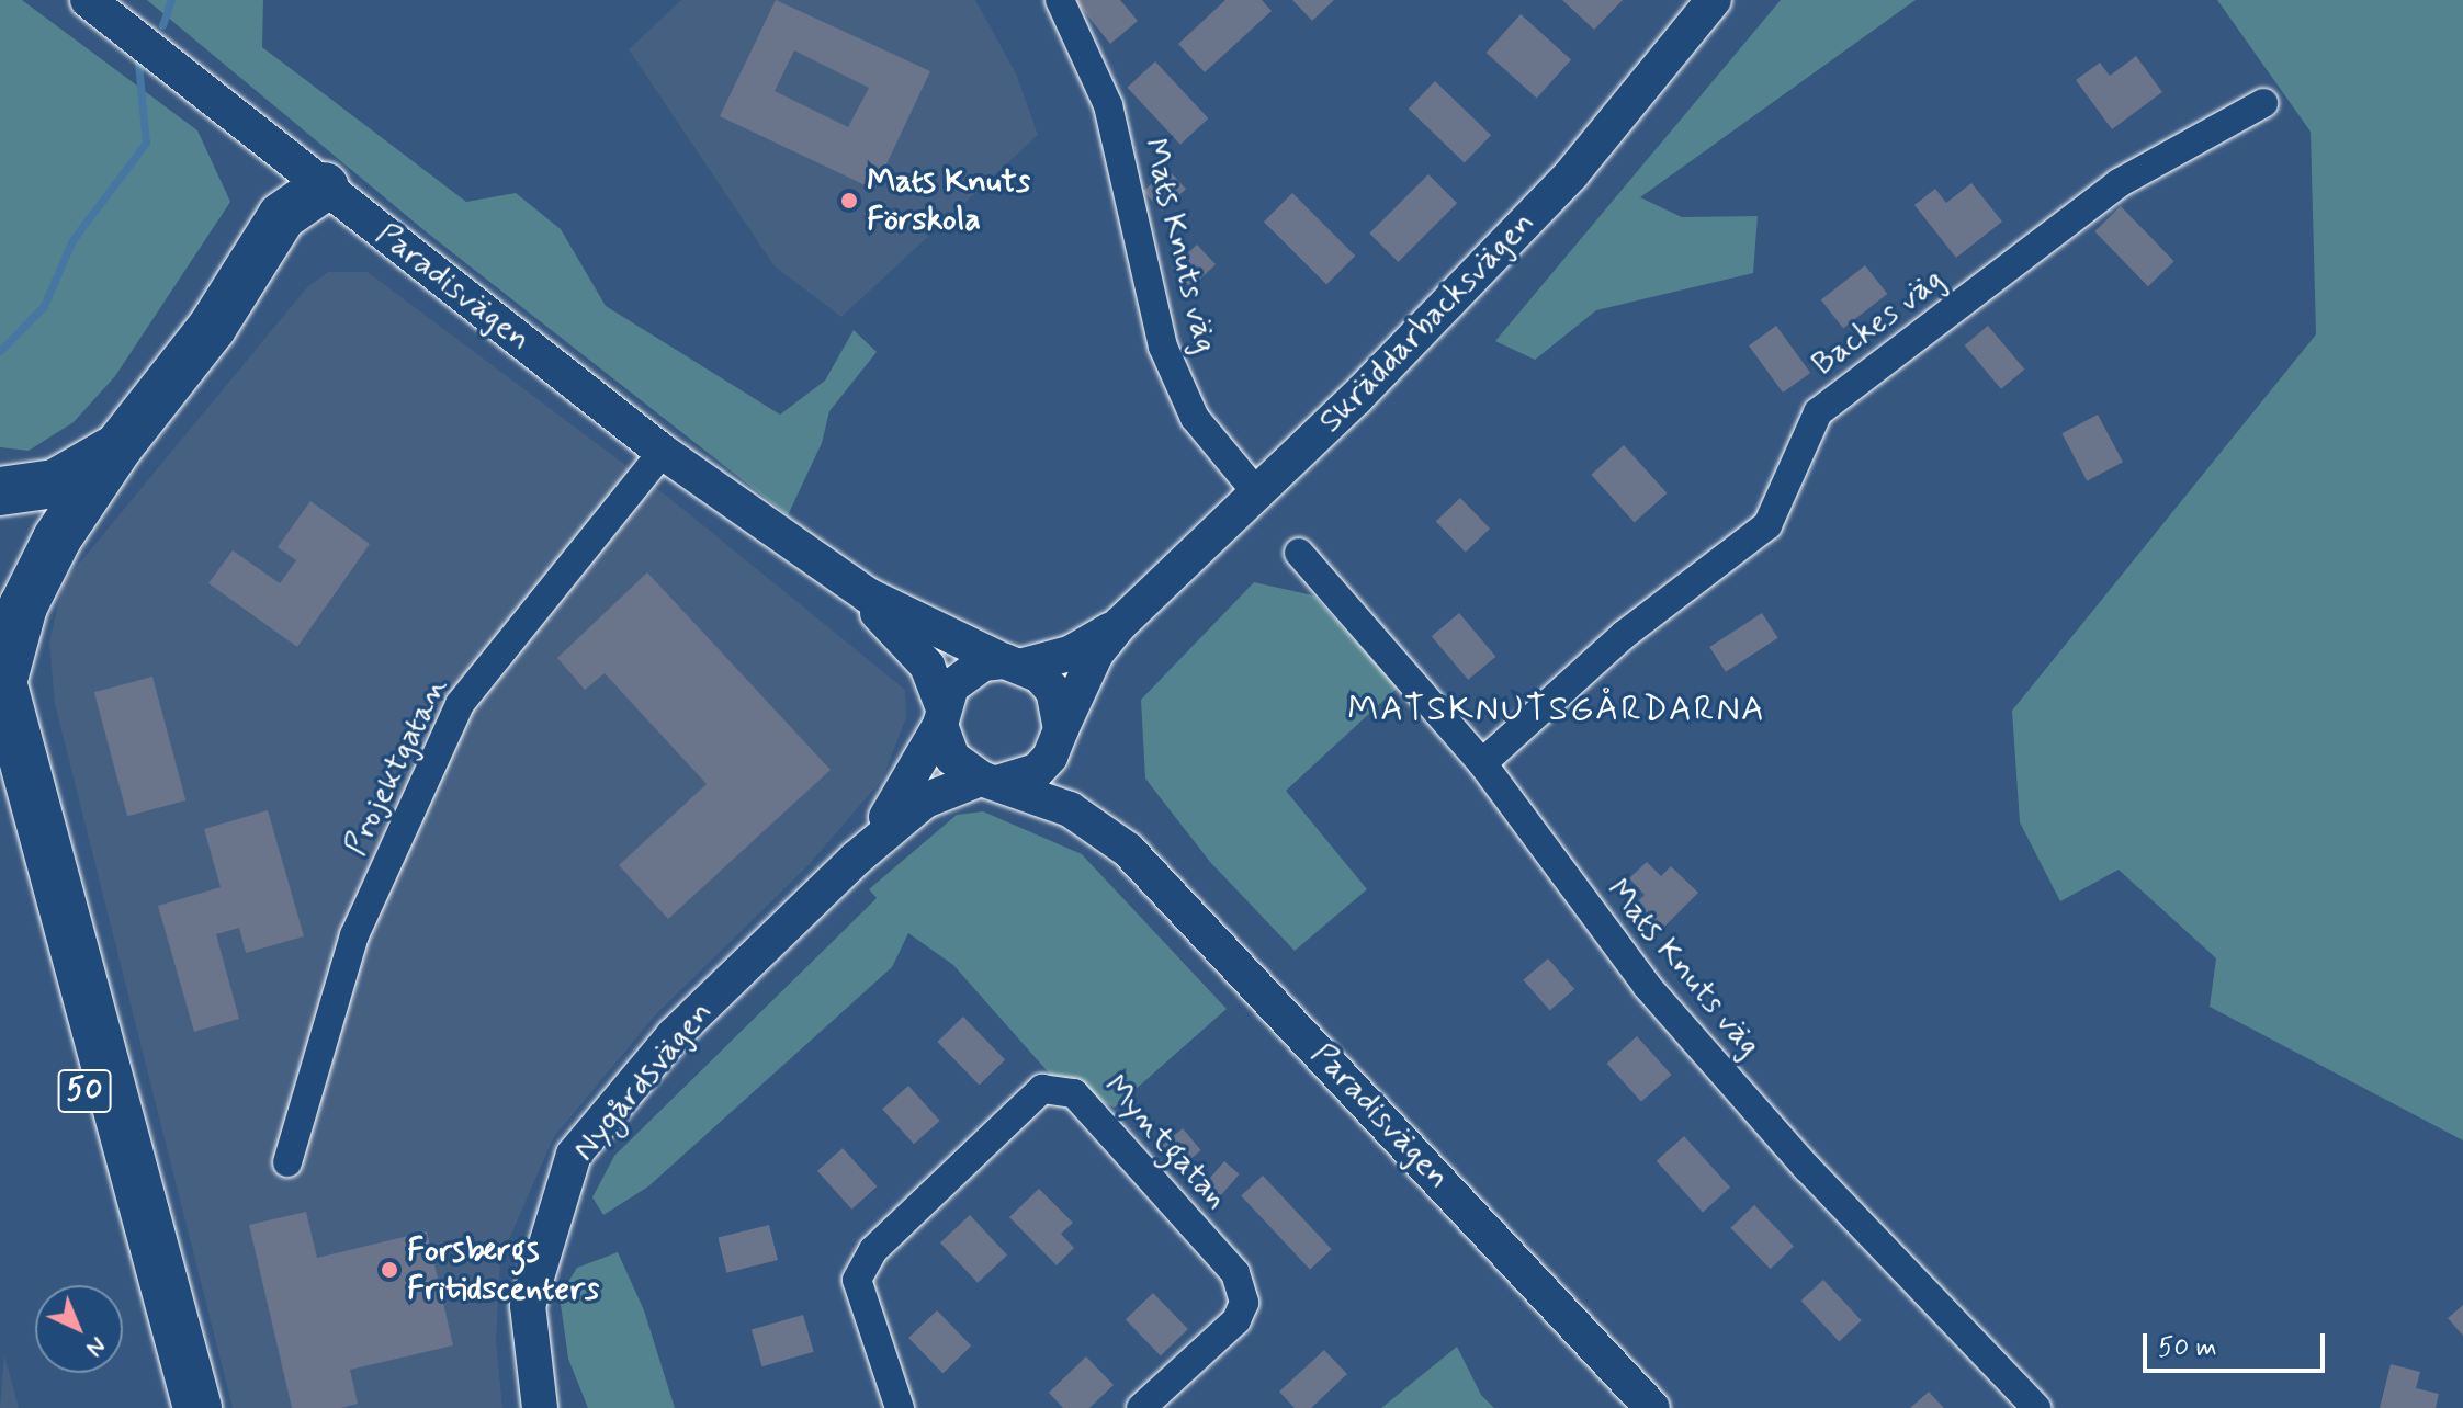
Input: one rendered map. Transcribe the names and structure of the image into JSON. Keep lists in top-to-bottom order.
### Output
{
  "streets": {
    "highway": ["50"],
    "street": [
      "Mats Knuts väg",
      "Paradisvägen",
      "Skräddarbacksvägen",
      "Backes väg",
      "Projektgatan",
      "Nygårdsvägen",
      "Myntgatan"
    ]
  },
  "crossings": [
    ["Mats Knuts väg", "Skräddarbacksvägen"],
    ["Mats Knuts väg", "Backes väg"],
    ["Paradisvägen", "Skräddarbacksvägen"],
    ["Paradisvägen", "Projektgatan"],
    ["Paradisvägen", "Nygårdsvägen"],
    ["Skräddarbacksvägen", "Nygårdsvägen"]
  ],
  "districts": ["MATSKNUTSGÅRDARNA"],
  "places": ["Mats Knuts Förskola", "Forsbergs Fritidscenters"],
  "scale_bar": "50 m",
  "north": "bottom right"
}
